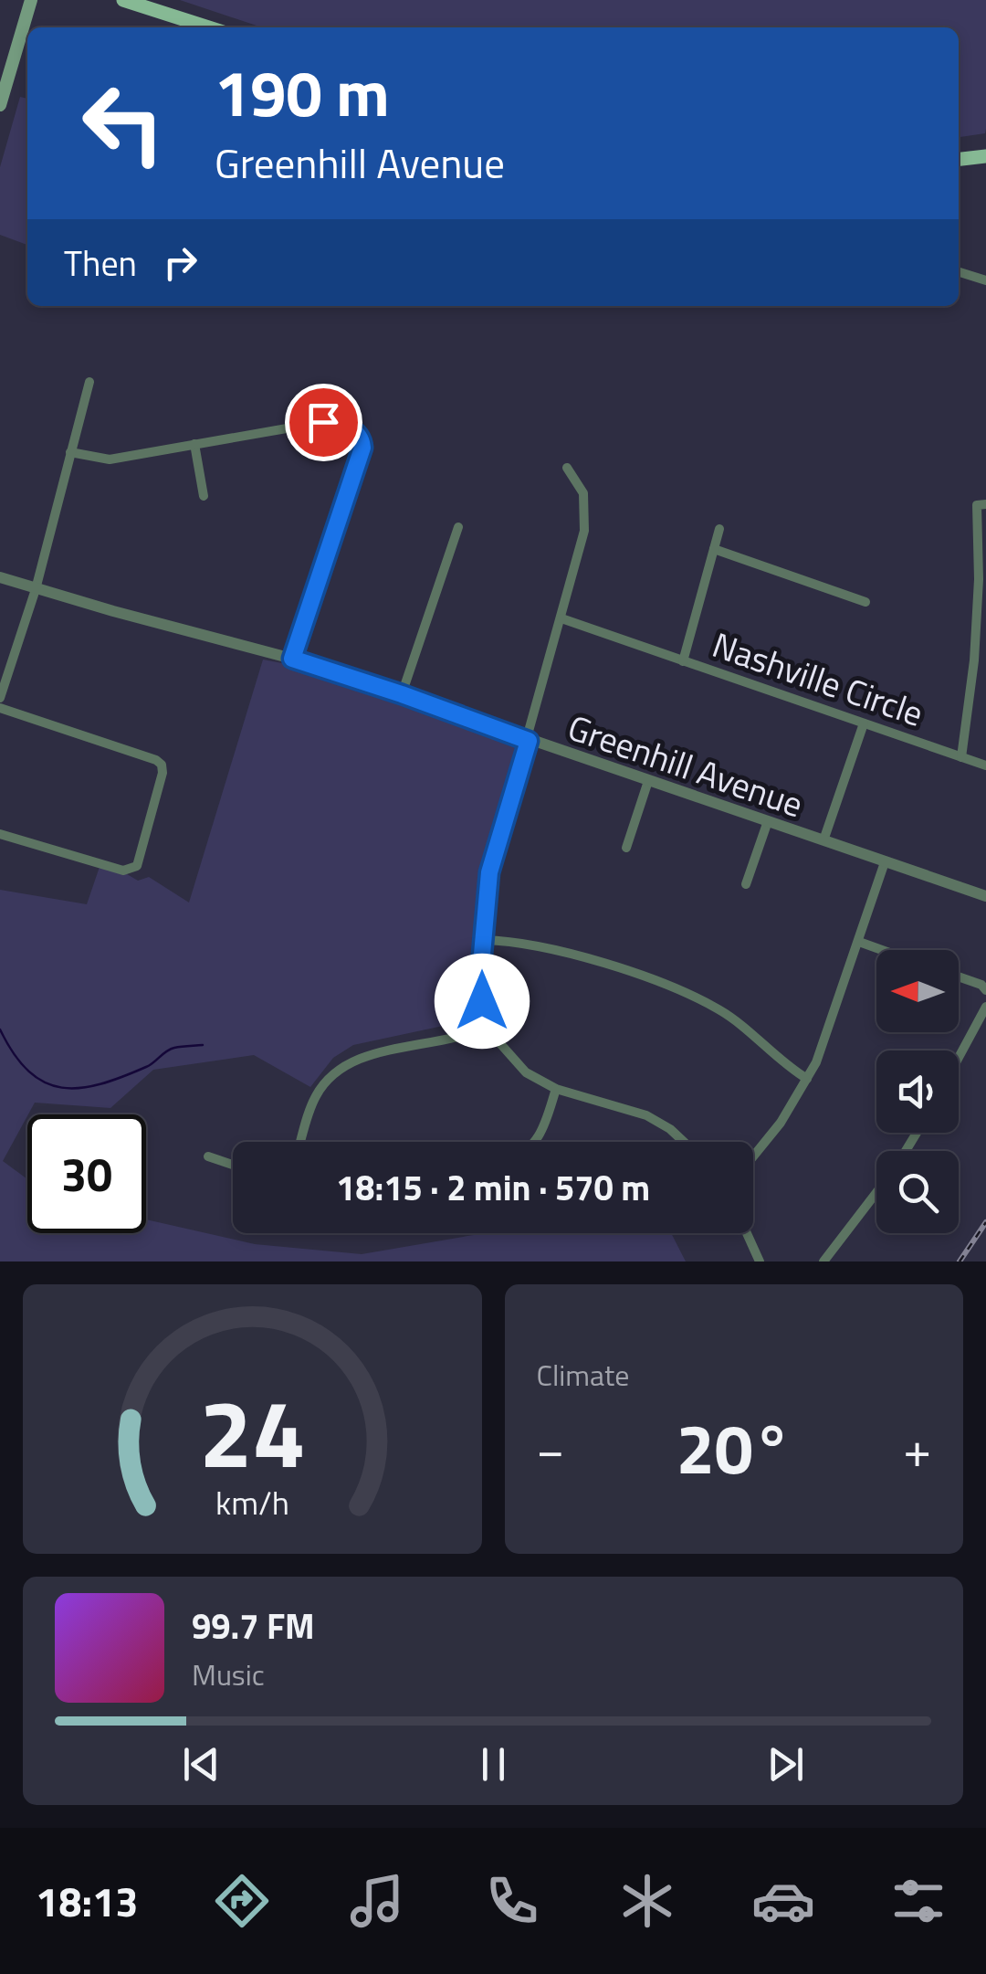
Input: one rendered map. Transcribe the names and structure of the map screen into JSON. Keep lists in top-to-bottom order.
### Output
{
  "streets": {
    "street": ["Nashville Circle", "Greenhill Avenue"]
  },
  "north": "left",
  "page": {
    "turn": ["190 m", "Greenhill Avenue"],
    "then": "Then",
    "limit": "30",
    "trip": "18:15 · 2 min · 570 m",
    "tile": "Climate",
    "heat": ["−", "20°", "+"],
    "song": ["99.7 FM", "Music"],
    "tabs": "18:13",
    "gauge": ["24", "km/h"]
  }
}
